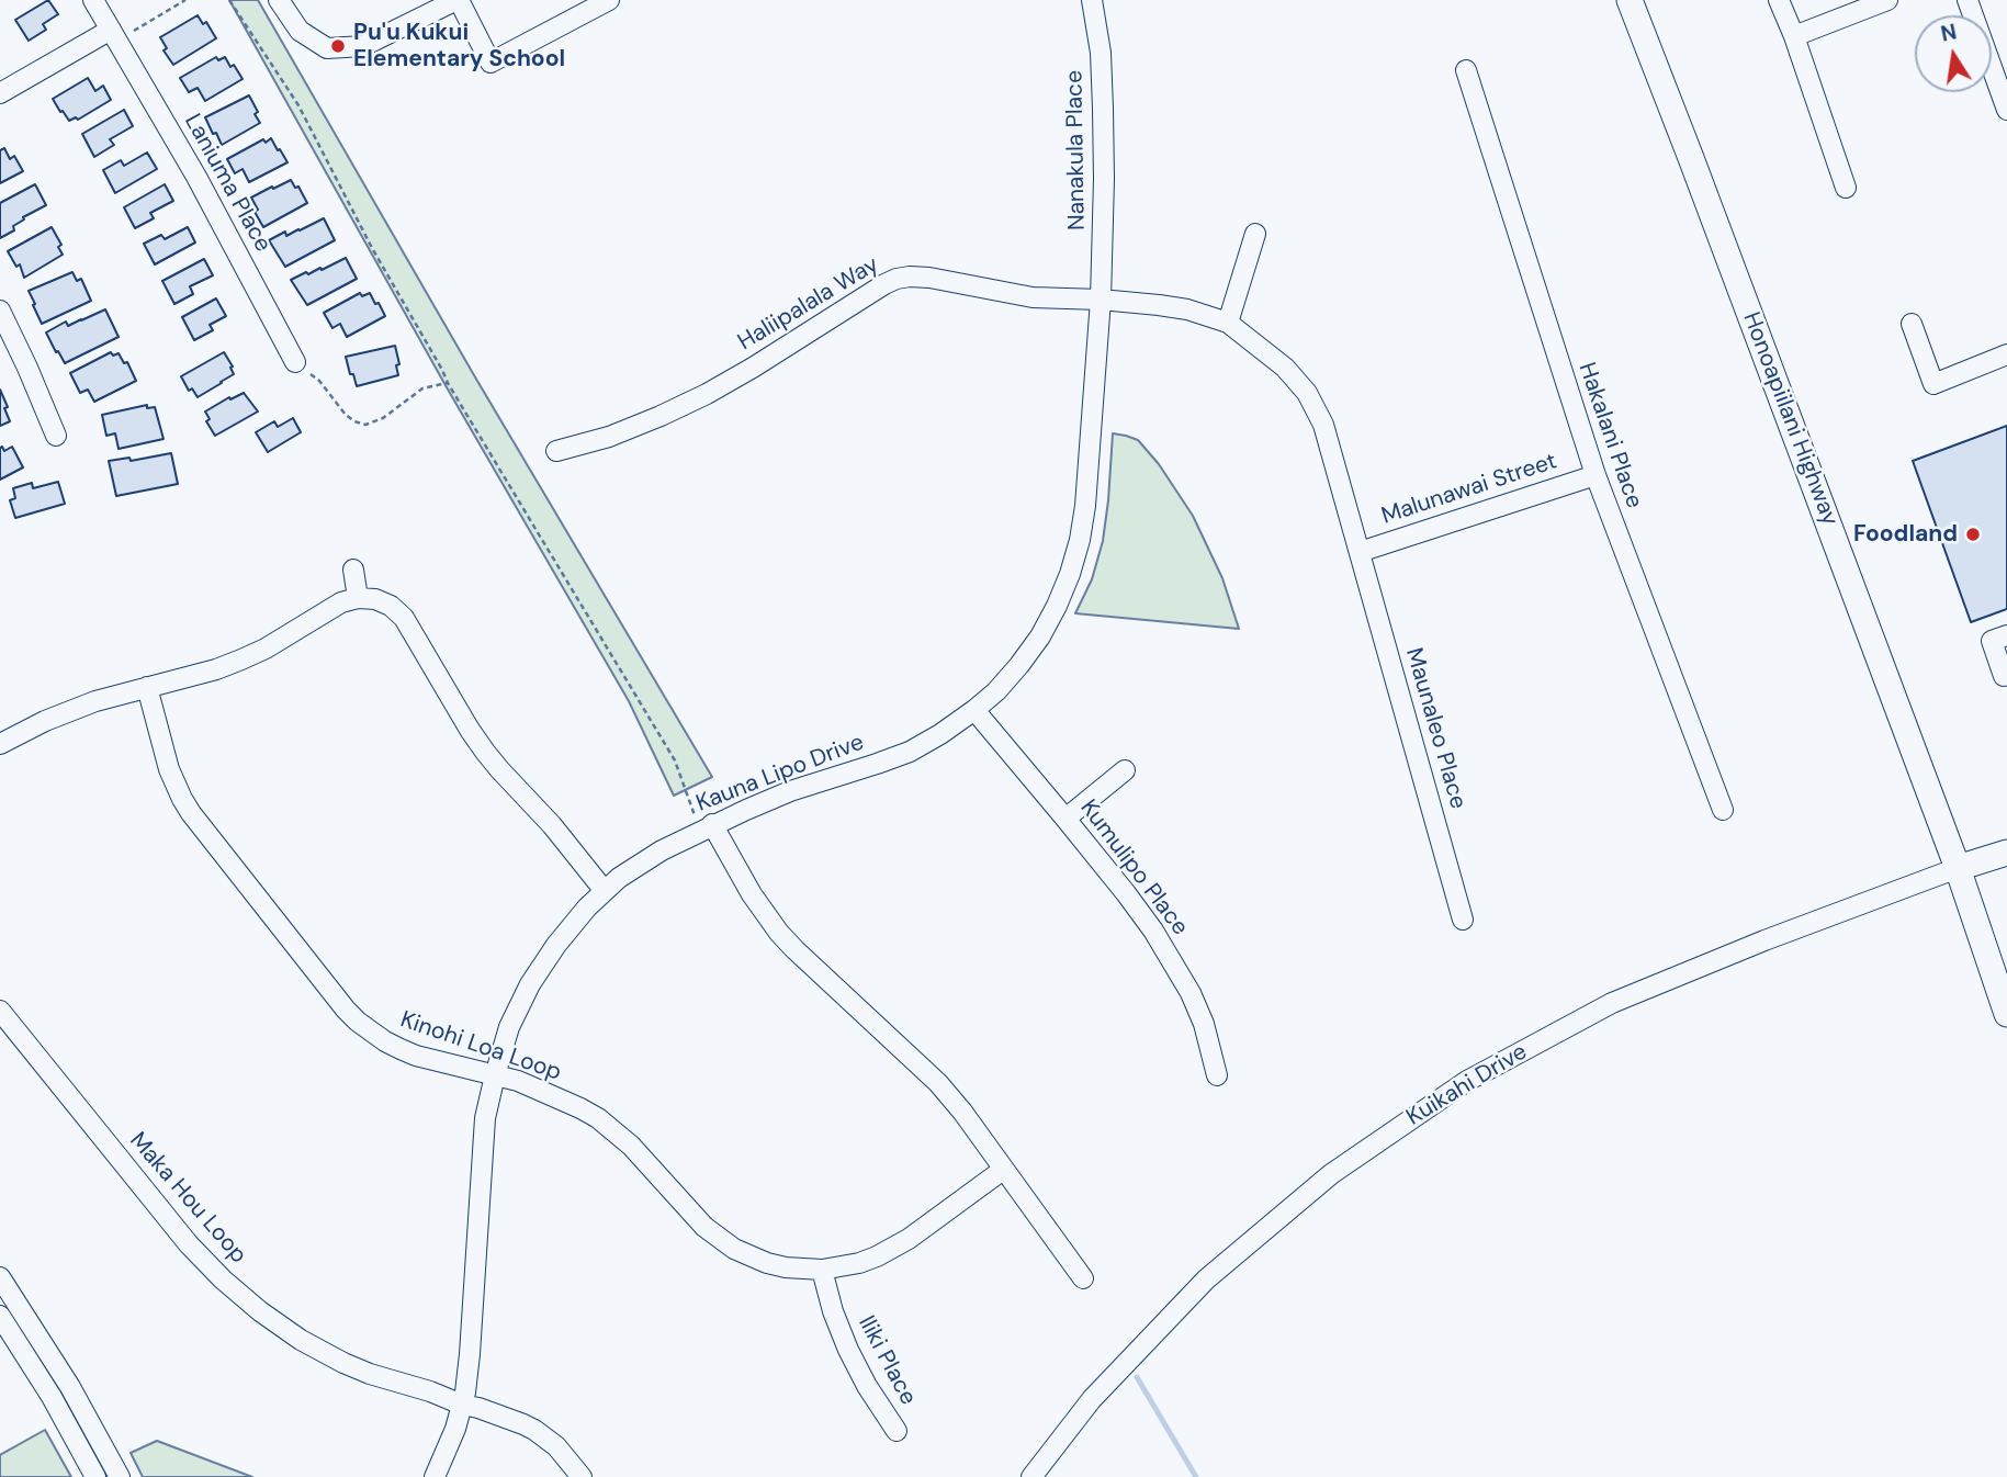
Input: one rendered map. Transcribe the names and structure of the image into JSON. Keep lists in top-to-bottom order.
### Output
{
  "streets": {
    "main road": ["Honoapiilani Highway", "Kuikahi Drive"],
    "street": [
      "Nanakula Place",
      "Laniuma Place",
      "Haliipalala Way",
      "Hakalani Place",
      "Malunawai Street",
      "Maunaleo Place",
      "Kauna Lipo Drive",
      "Kumulipo Place",
      "Kinohi Loa Loop",
      "Maka Hou Loop",
      "Iliki Place"
    ]
  },
  "crossings": [
    ["Nanakula Place", "Haliipalala Way"],
    ["Nanakula Place", "Kauna Lipo Drive"],
    ["Haliipalala Way", "Maunaleo Place"],
    ["Haliipalala Way", "Kauna Lipo Drive"],
    ["Honoapiilani Highway", "Kuikahi Drive"],
    ["Hakalani Place", "Malunawai Street"],
    ["Malunawai Street", "Maunaleo Place"],
    ["Kauna Lipo Drive", "Kumulipo Place"],
    ["Kauna Lipo Drive", "Kinohi Loa Loop"],
    ["Kauna Lipo Drive", "Maka Hou Loop"],
    ["Kinohi Loa Loop", "Iliki Place"]
  ],
  "places": ["Pu'u Kukui Elementary School", "Foodland"],
  "north": "top"
}
